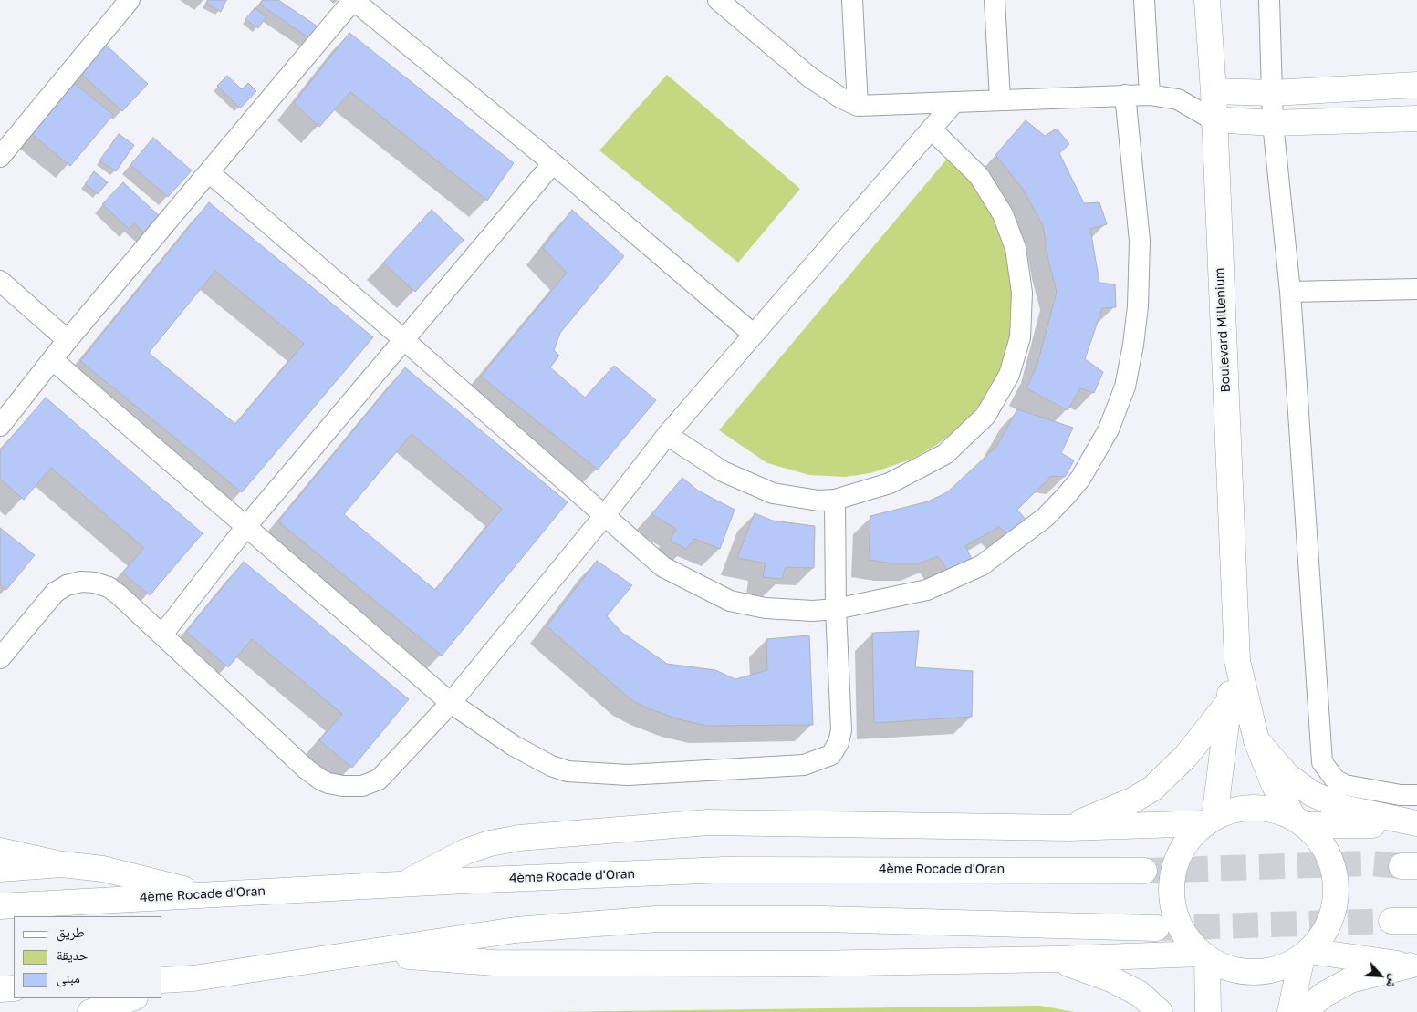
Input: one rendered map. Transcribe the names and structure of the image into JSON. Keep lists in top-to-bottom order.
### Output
{
  "streets": {
    "main road": ["Boulevard Millenium", "4ème Rocade d'Oran"]
  },
  "legend": ["طريق", "حديقة", "مبنى"],
  "north": "bottom right"
}
